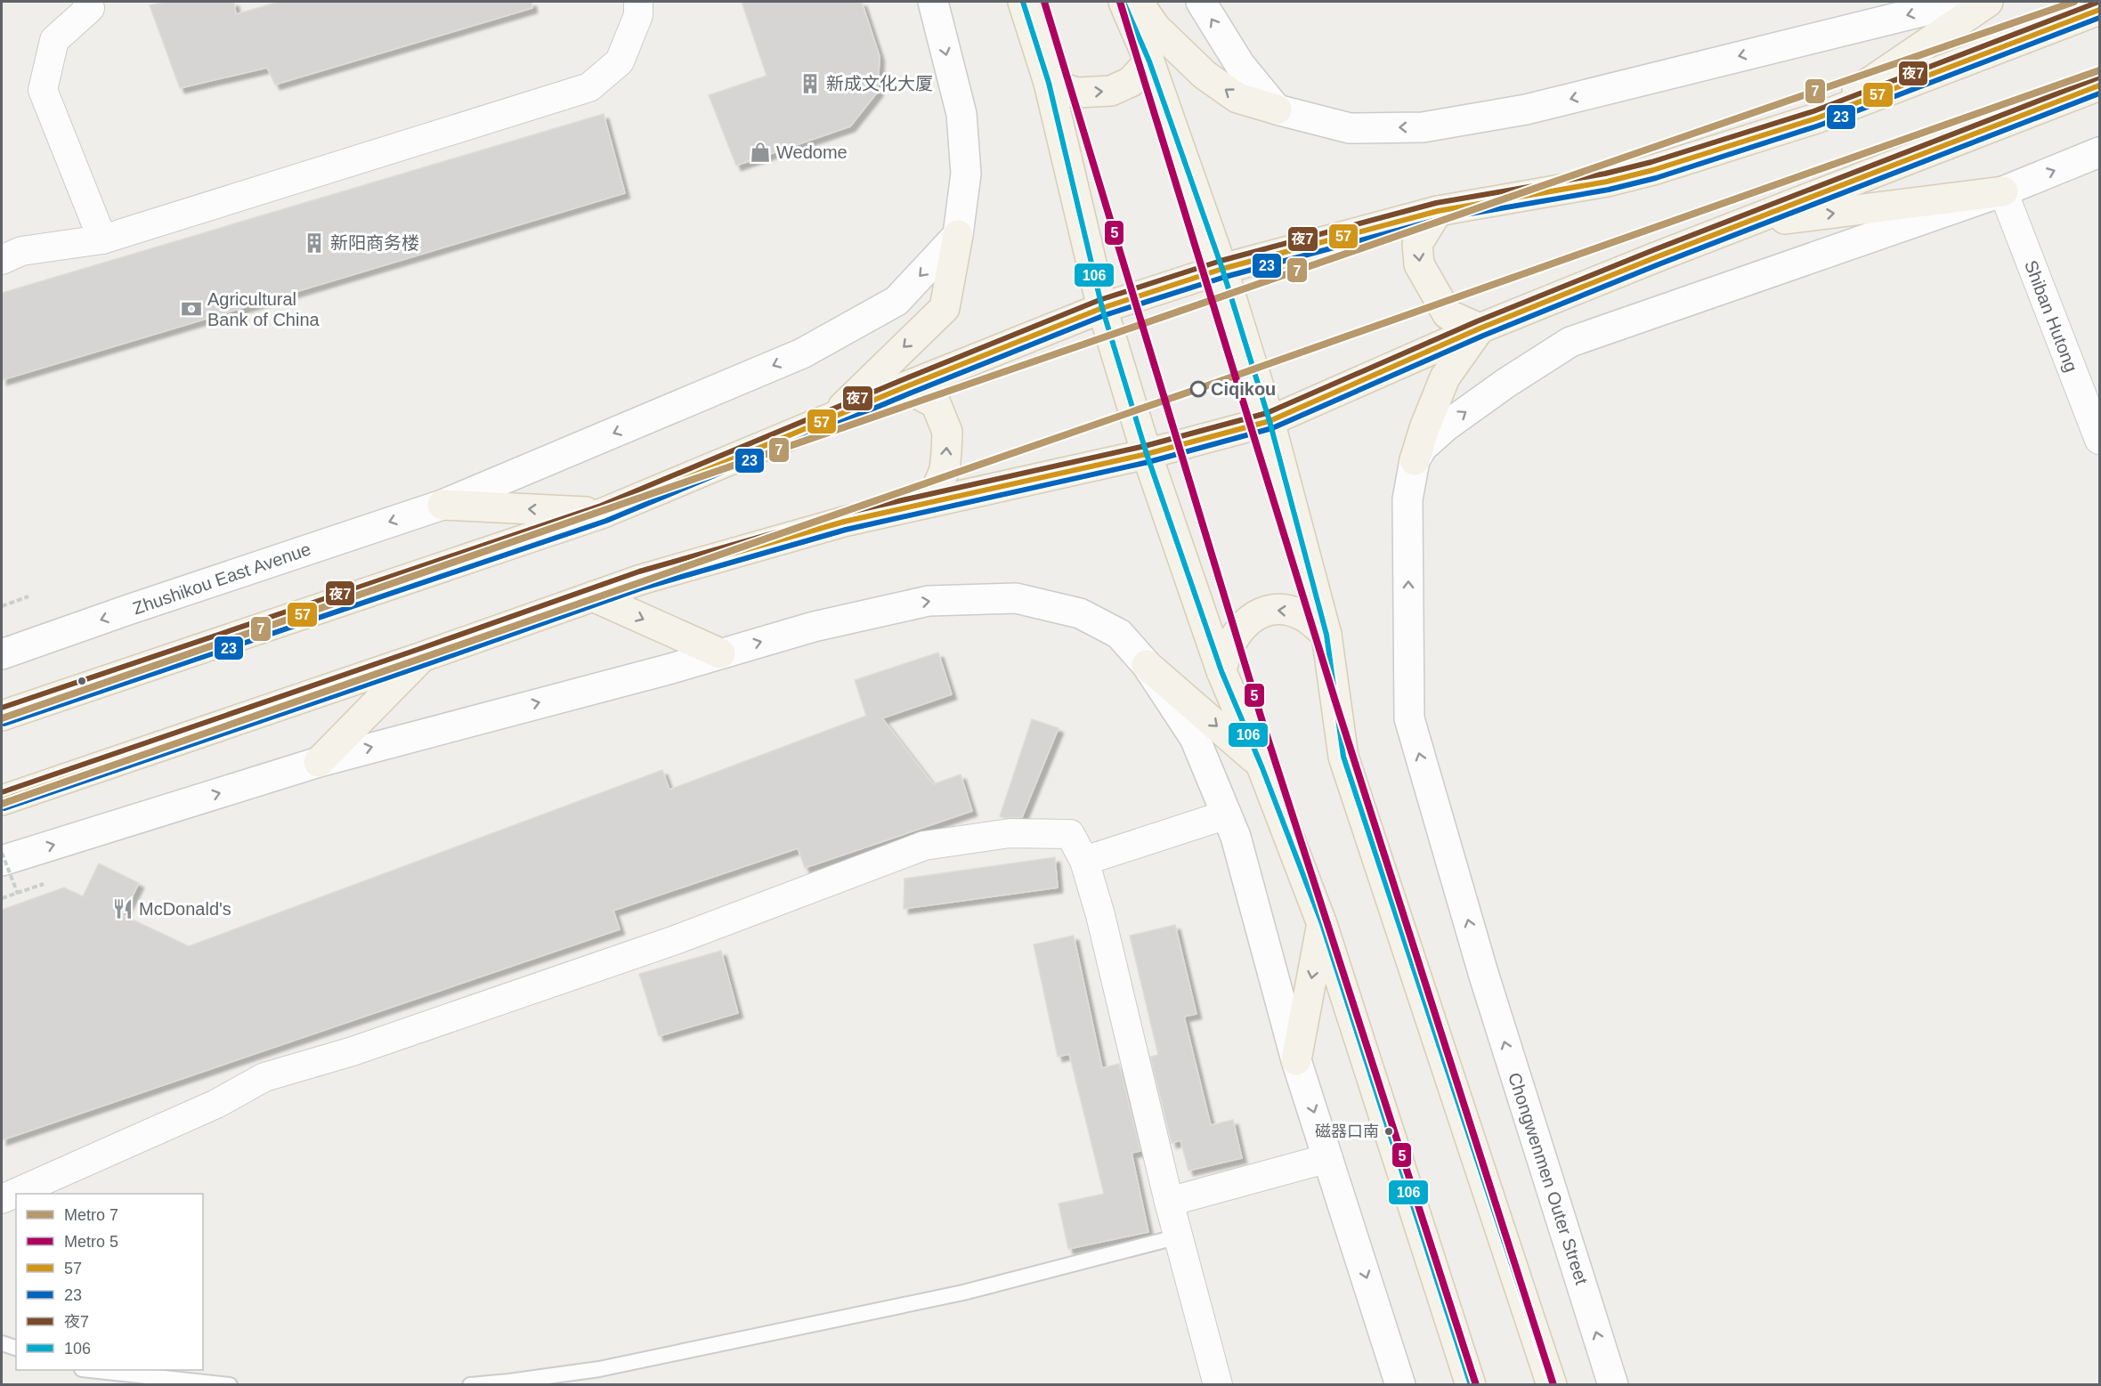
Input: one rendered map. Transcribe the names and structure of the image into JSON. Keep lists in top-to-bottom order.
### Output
{
  "streets": {
    "street": ["Shiban Hutong", "Zhushikou East Avenue", "Chongwenmen Outer Street"]
  },
  "places": {
    "building": ["新成文化大厦", "新阳商务楼"],
    "shop": ["Wedome"],
    "bank": ["Agricultural Bank of China"],
    "other": ["Ciqikou", "磁器口南"],
    "restaurant": ["McDonald's"]
  },
  "lines": [
    "metro line 7",
    "metro line 5",
    "transit line 106",
    "transit line 夜7",
    "transit line 57",
    "transit line 23"
  ],
  "legend": [
    "Metro 7",
    "Metro 5",
    "57",
    "23",
    "夜7",
    "106"
  ]
}
